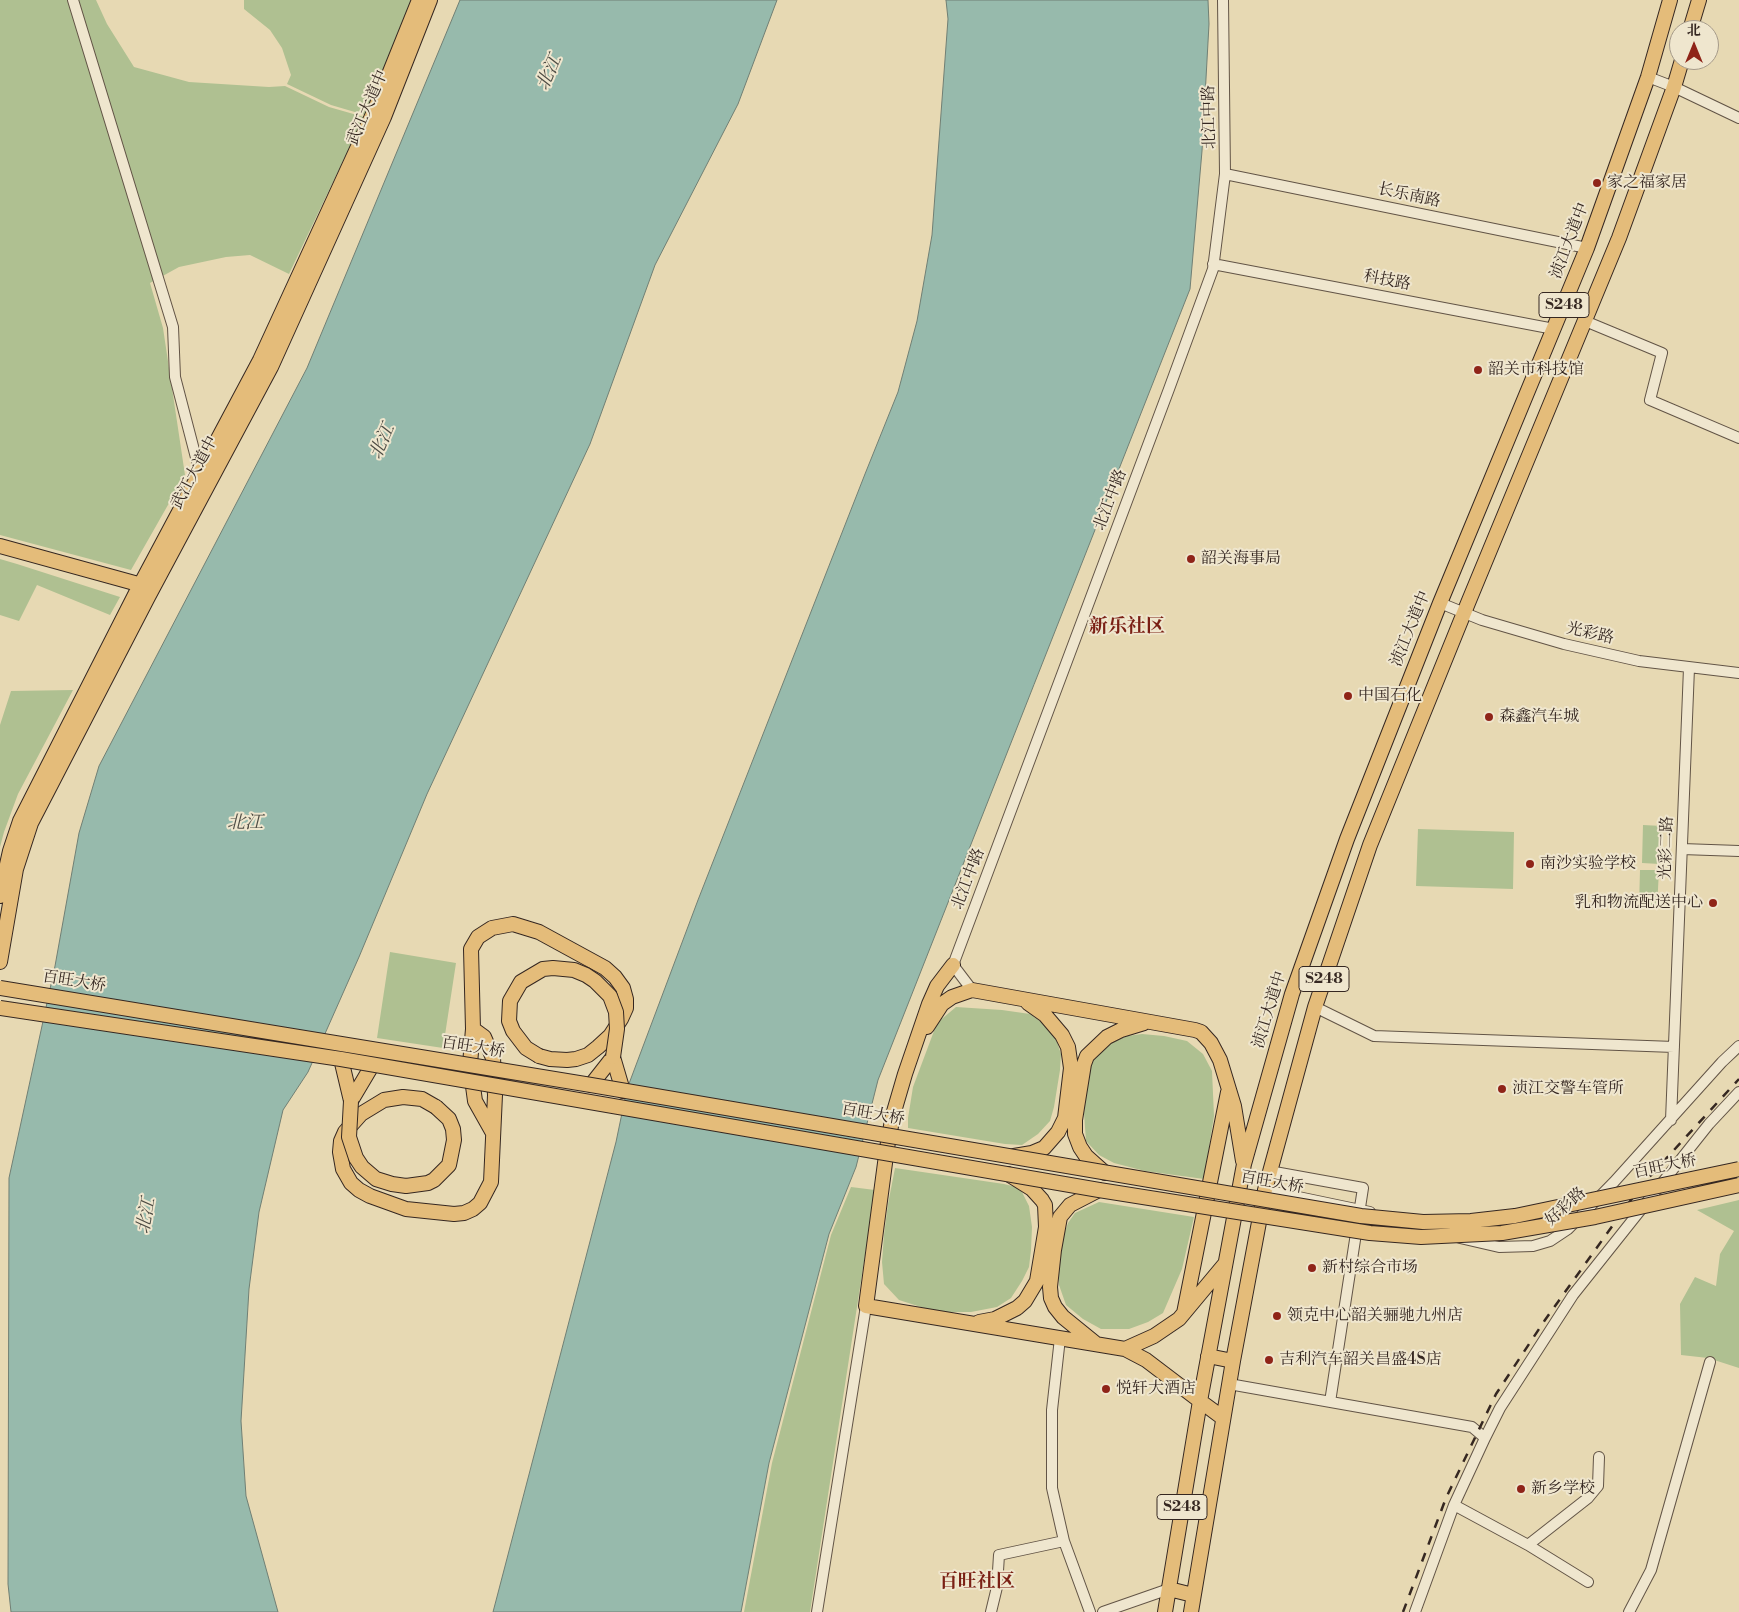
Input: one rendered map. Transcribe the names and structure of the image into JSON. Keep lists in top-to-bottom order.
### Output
{
  "streets": {
    "main road": [
      "武江大道中",
      "浈江大道中",
      "S248",
      "百旺大桥"
    ],
    "street": [
      "北江中路",
      "长乐南路",
      "科技路",
      "光彩路",
      "光彩二路",
      "好彩路"
    ]
  },
  "crossings": [
    ["北江中路", "长乐南路"],
    ["北江中路", "科技路"],
    ["长乐南路", "浈江大道中"],
    ["浈江大道中", "科技路"],
    ["浈江大道中", "S248"],
    ["浈江大道中", "光彩路"],
    ["S248", "光彩路"],
    ["S248", "好彩路"],
    ["光彩路", "光彩二路"],
    ["光彩二路", "好彩路"]
  ],
  "districts": ["新乐社区", "百旺社区"],
  "water": ["北江"],
  "places": [
    "家之福家居",
    "韶关市科技馆",
    "韶关海事局",
    "中国石化",
    "森鑫汽车城",
    "南沙实验学校",
    "乳和物流配送中心",
    "浈江交警车管所",
    "新村综合市场",
    "领克中心韶关骊驰九州店",
    "吉利汽车韶关昌盛4S店",
    "悦轩大酒店",
    "新乡学校"
  ],
  "north": "top"
}
